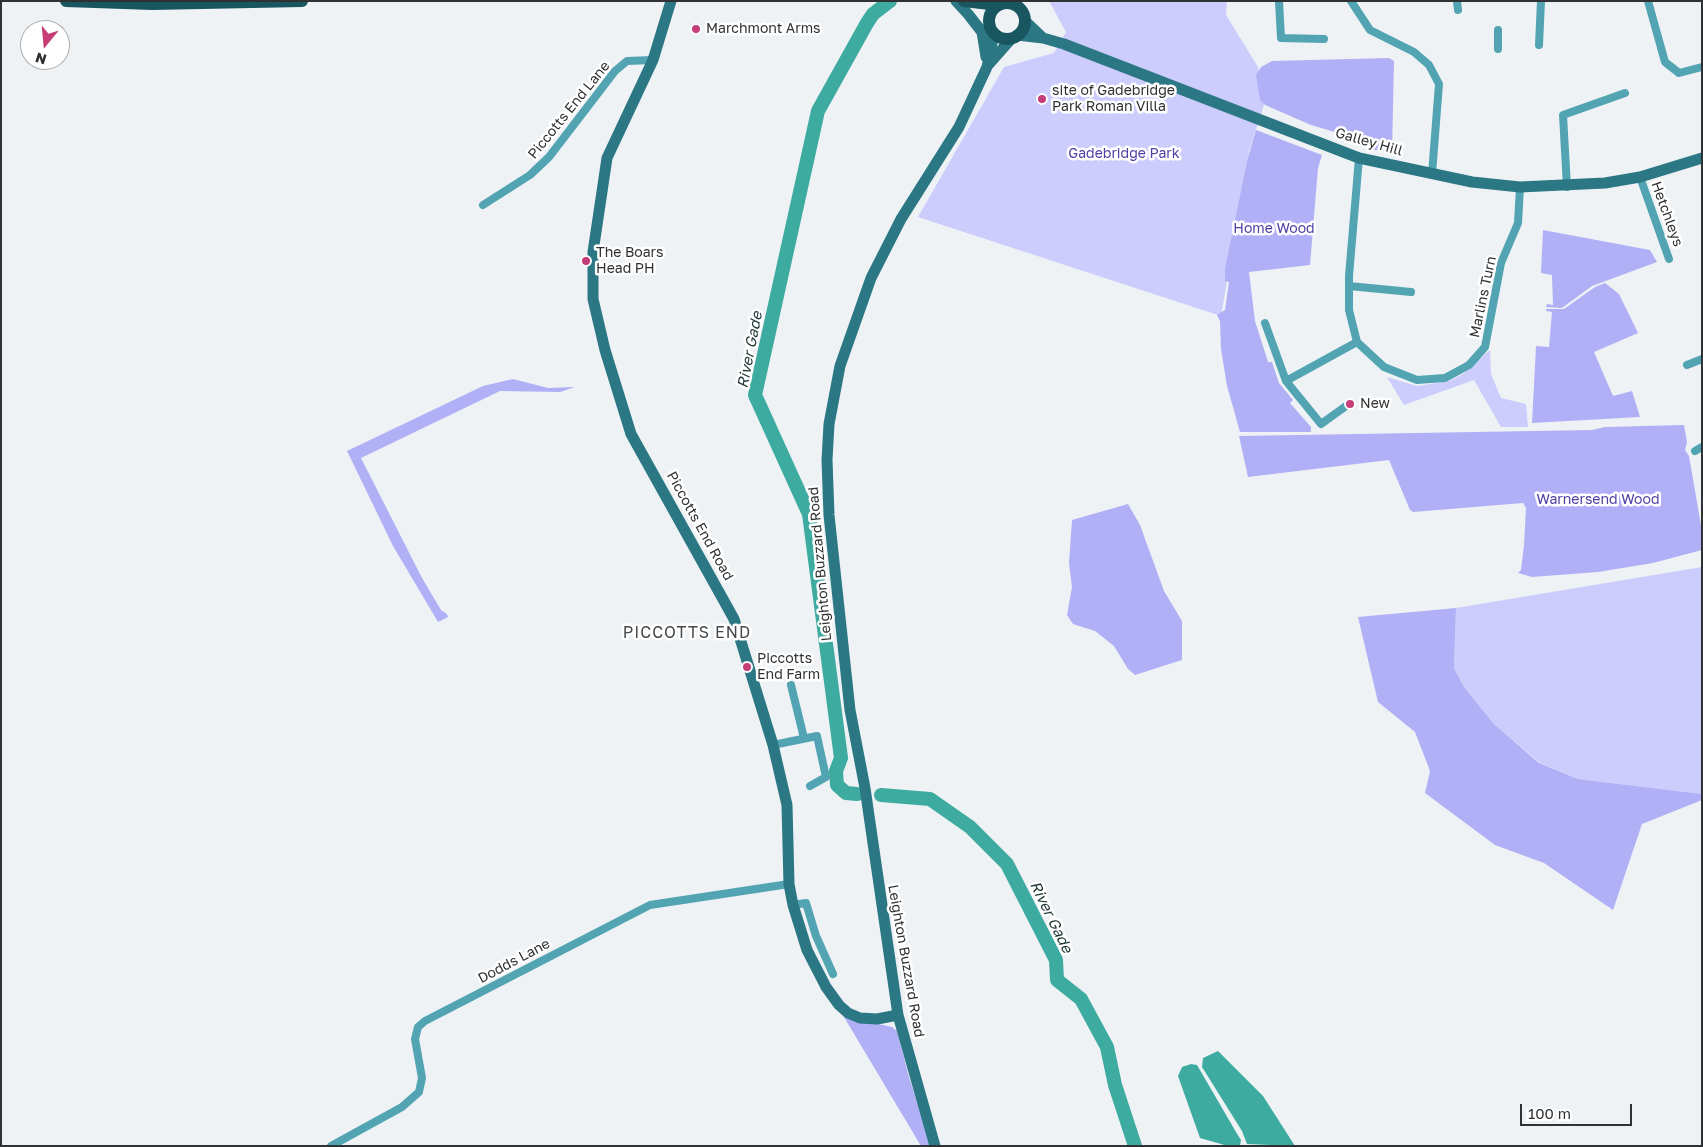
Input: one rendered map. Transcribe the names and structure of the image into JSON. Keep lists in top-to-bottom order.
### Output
{
  "streets": {
    "street": [
      "Piccotts End Lane",
      "Galley Hill",
      "Hetchleys",
      "Marlins Turn",
      "Piccotts End Road",
      "Leighton Buzzard Road",
      "Dodds Lane"
    ]
  },
  "crossings": [
    ["Piccotts End Lane", "Piccotts End Road"],
    ["Galley Hill", "Hetchleys"],
    ["Galley Hill", "Marlins Turn"],
    ["Galley Hill", "Leighton Buzzard Road"],
    ["Piccotts End Road", "Leighton Buzzard Road"],
    ["Piccotts End Road", "Dodds Lane"]
  ],
  "districts": ["PICCOTTS END"],
  "water": ["River Gade"],
  "parks": ["Gadebridge Park", "Home Wood", "Warnersend Wood"],
  "places": [
    "Marchmont Arms",
    "site of Gadebridge Park Roman Villa",
    "The Boars Head PH",
    "New",
    "Piccotts End Farm"
  ],
  "scale_bar": "100 m",
  "north": "bottom"
}
